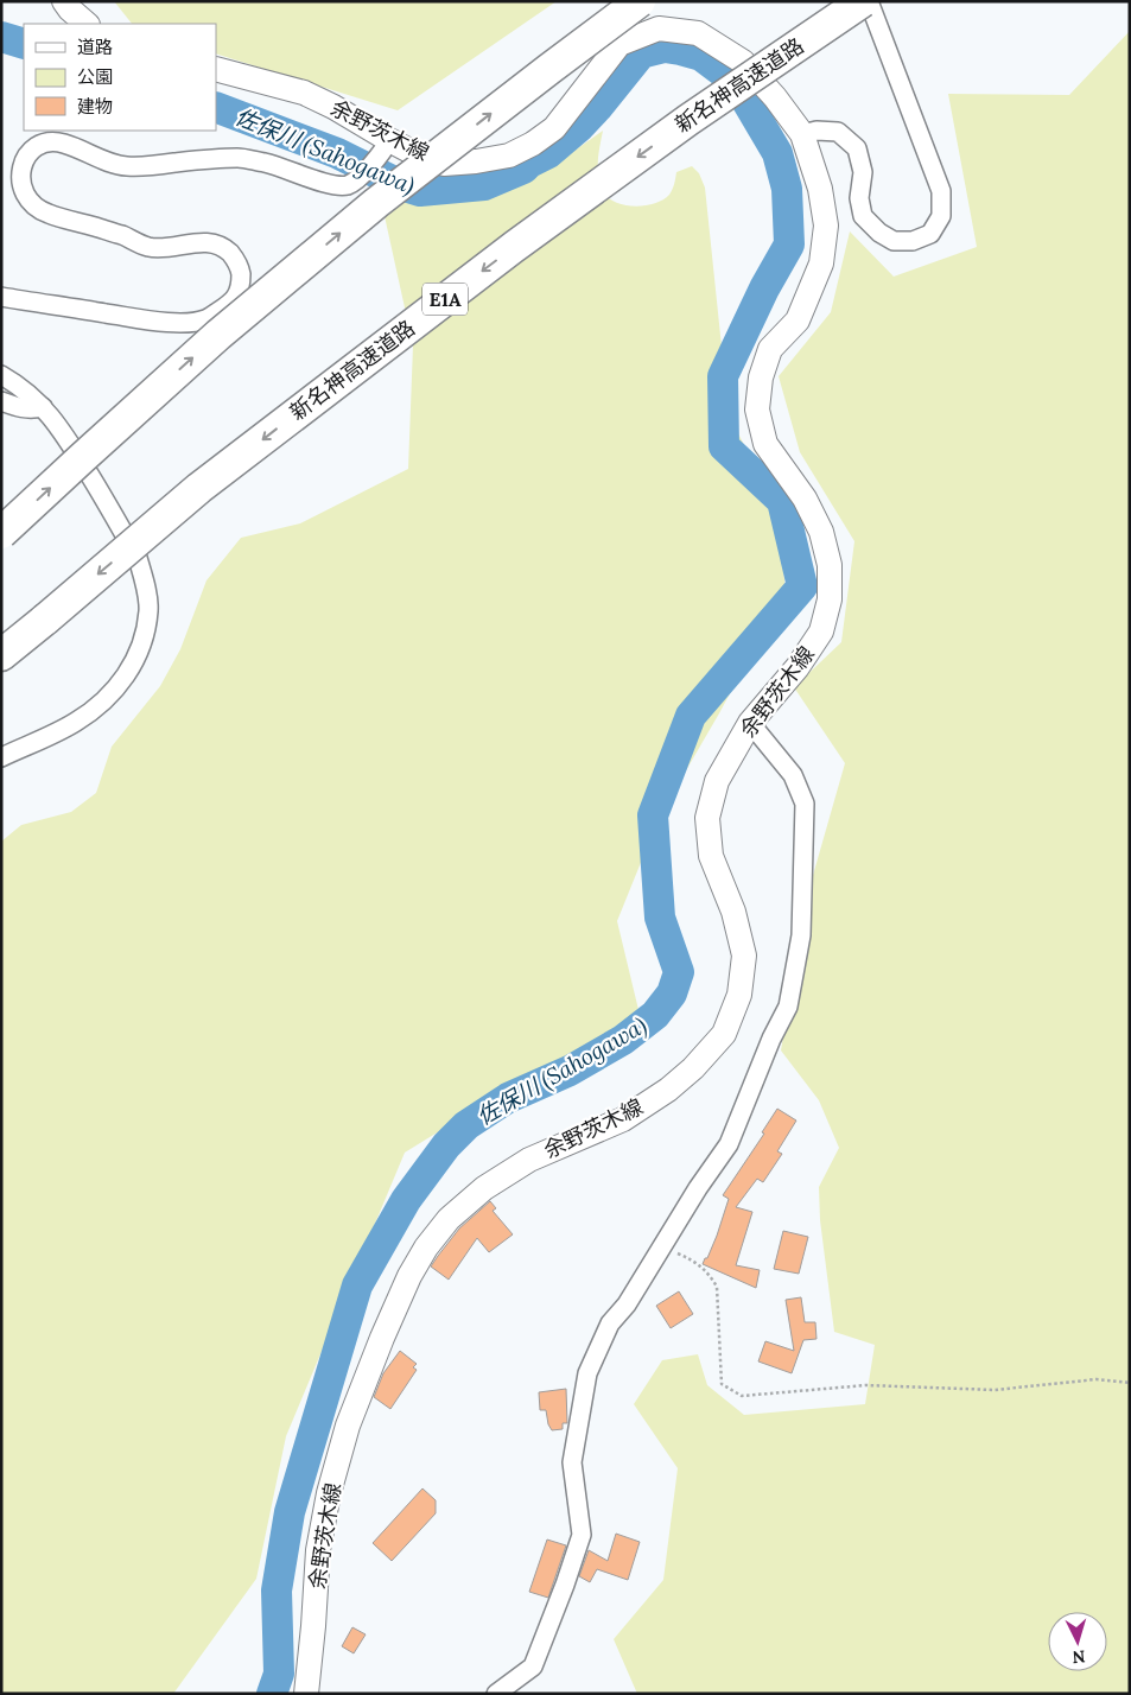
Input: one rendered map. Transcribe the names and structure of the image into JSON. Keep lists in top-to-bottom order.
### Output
{
  "streets": {
    "highway": ["新名神高速道路", "E1A"],
    "main road": ["余野茨木線"]
  },
  "water": ["佐保川 (Sahogawa)"],
  "legend": ["道路", "公園", "建物"],
  "north": "bottom"
}
